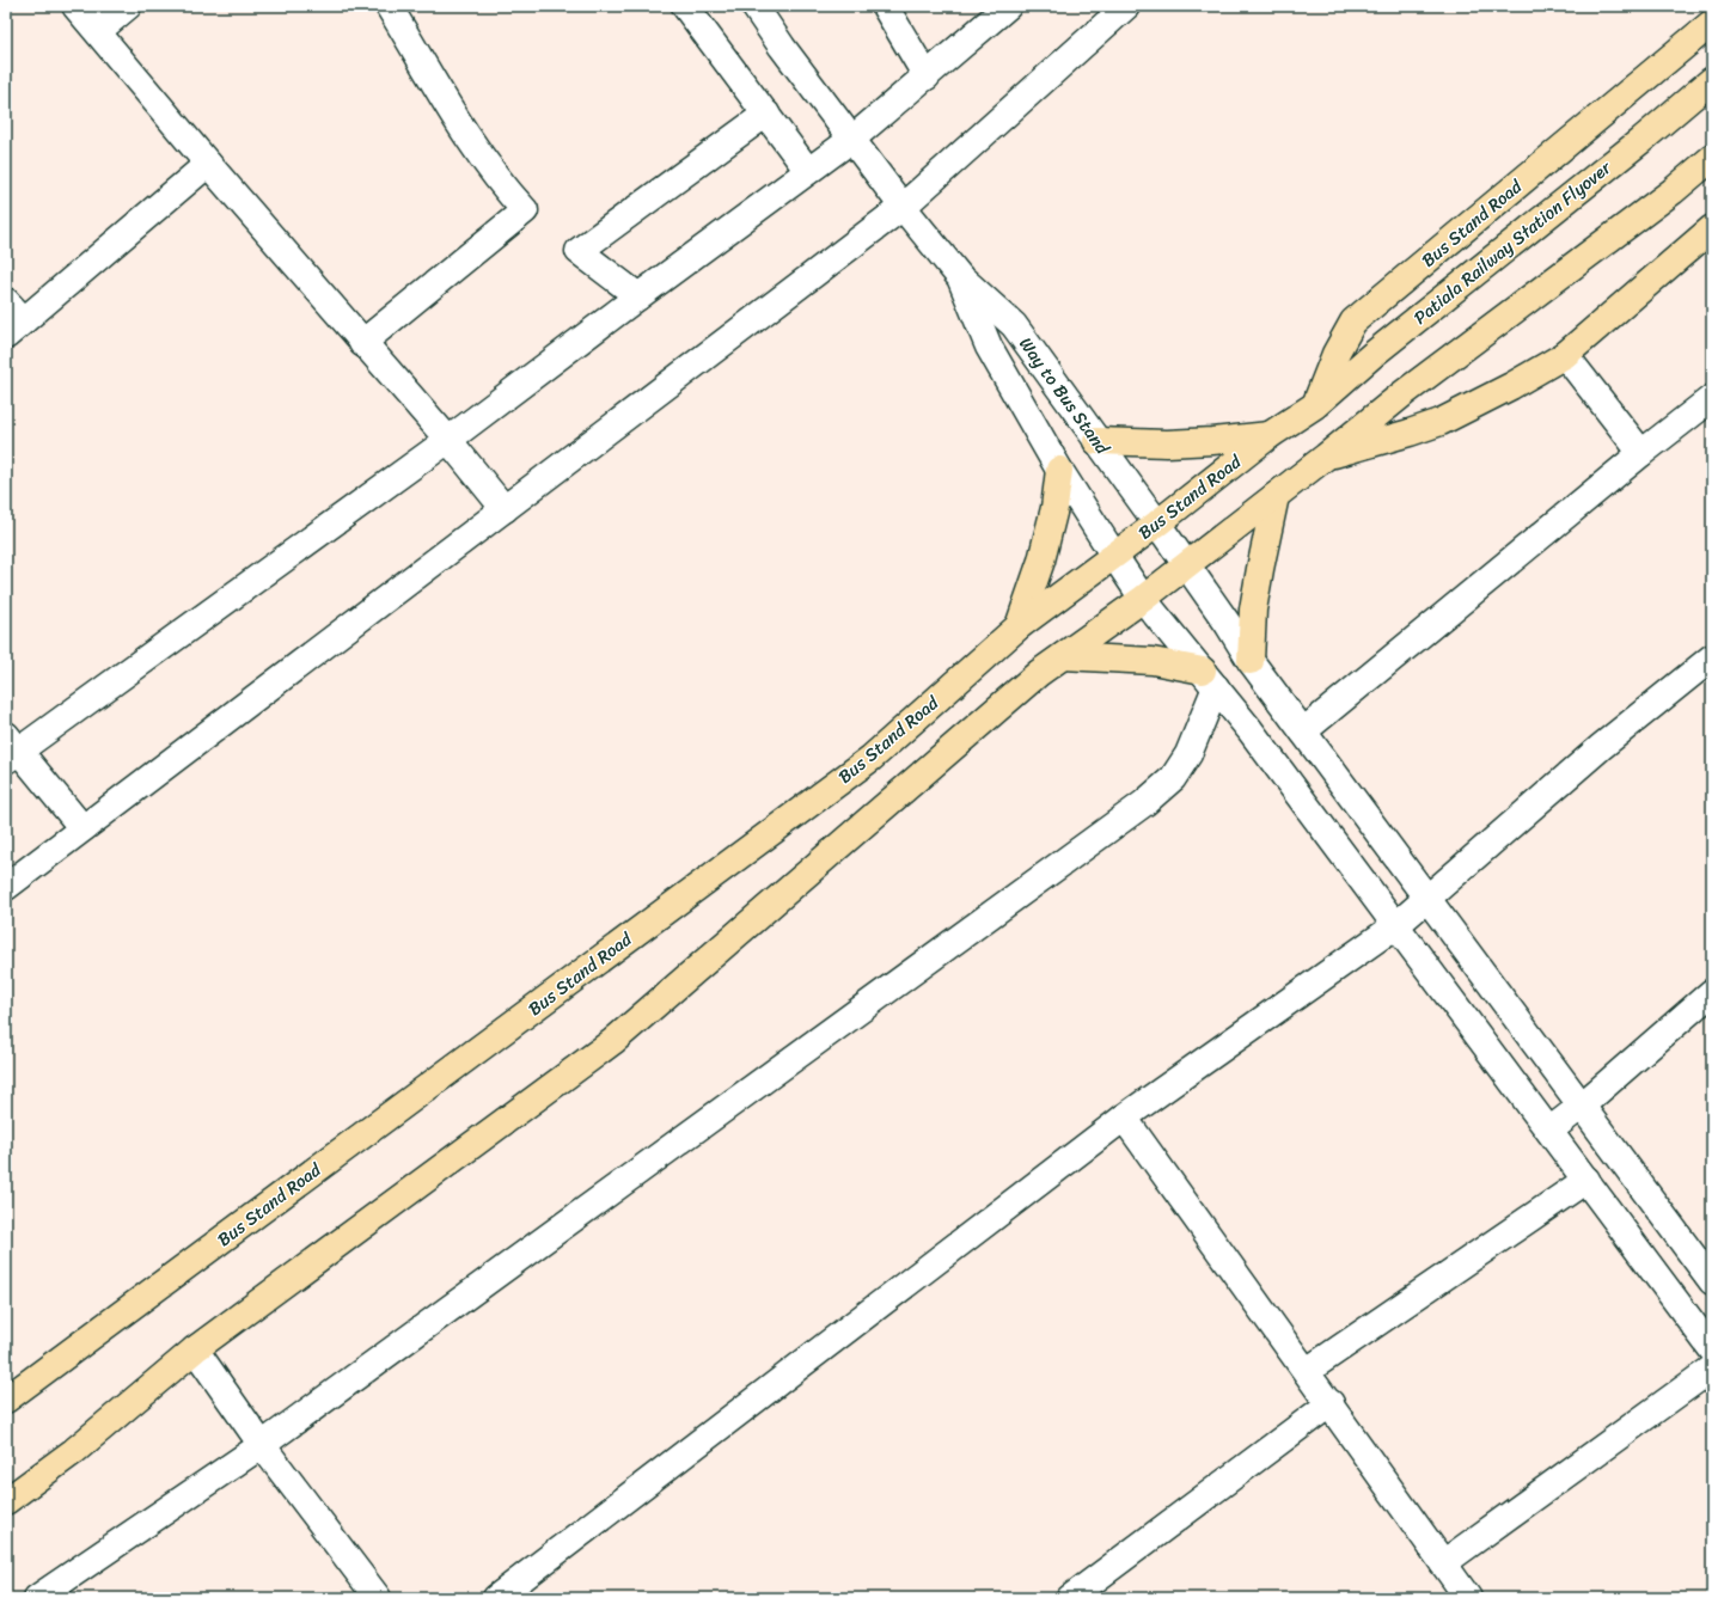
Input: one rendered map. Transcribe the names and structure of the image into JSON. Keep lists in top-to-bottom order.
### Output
{
  "streets": {
    "main road": ["Bus Stand Road", "Patiala Railway Station Flyover"],
    "street": ["Way to Bus Stand"]
  },
  "crossings": [
    ["Bus Stand Road", "Patiala Railway Station Flyover"],
    ["Bus Stand Road", "Way to Bus Stand"]
  ]
}
